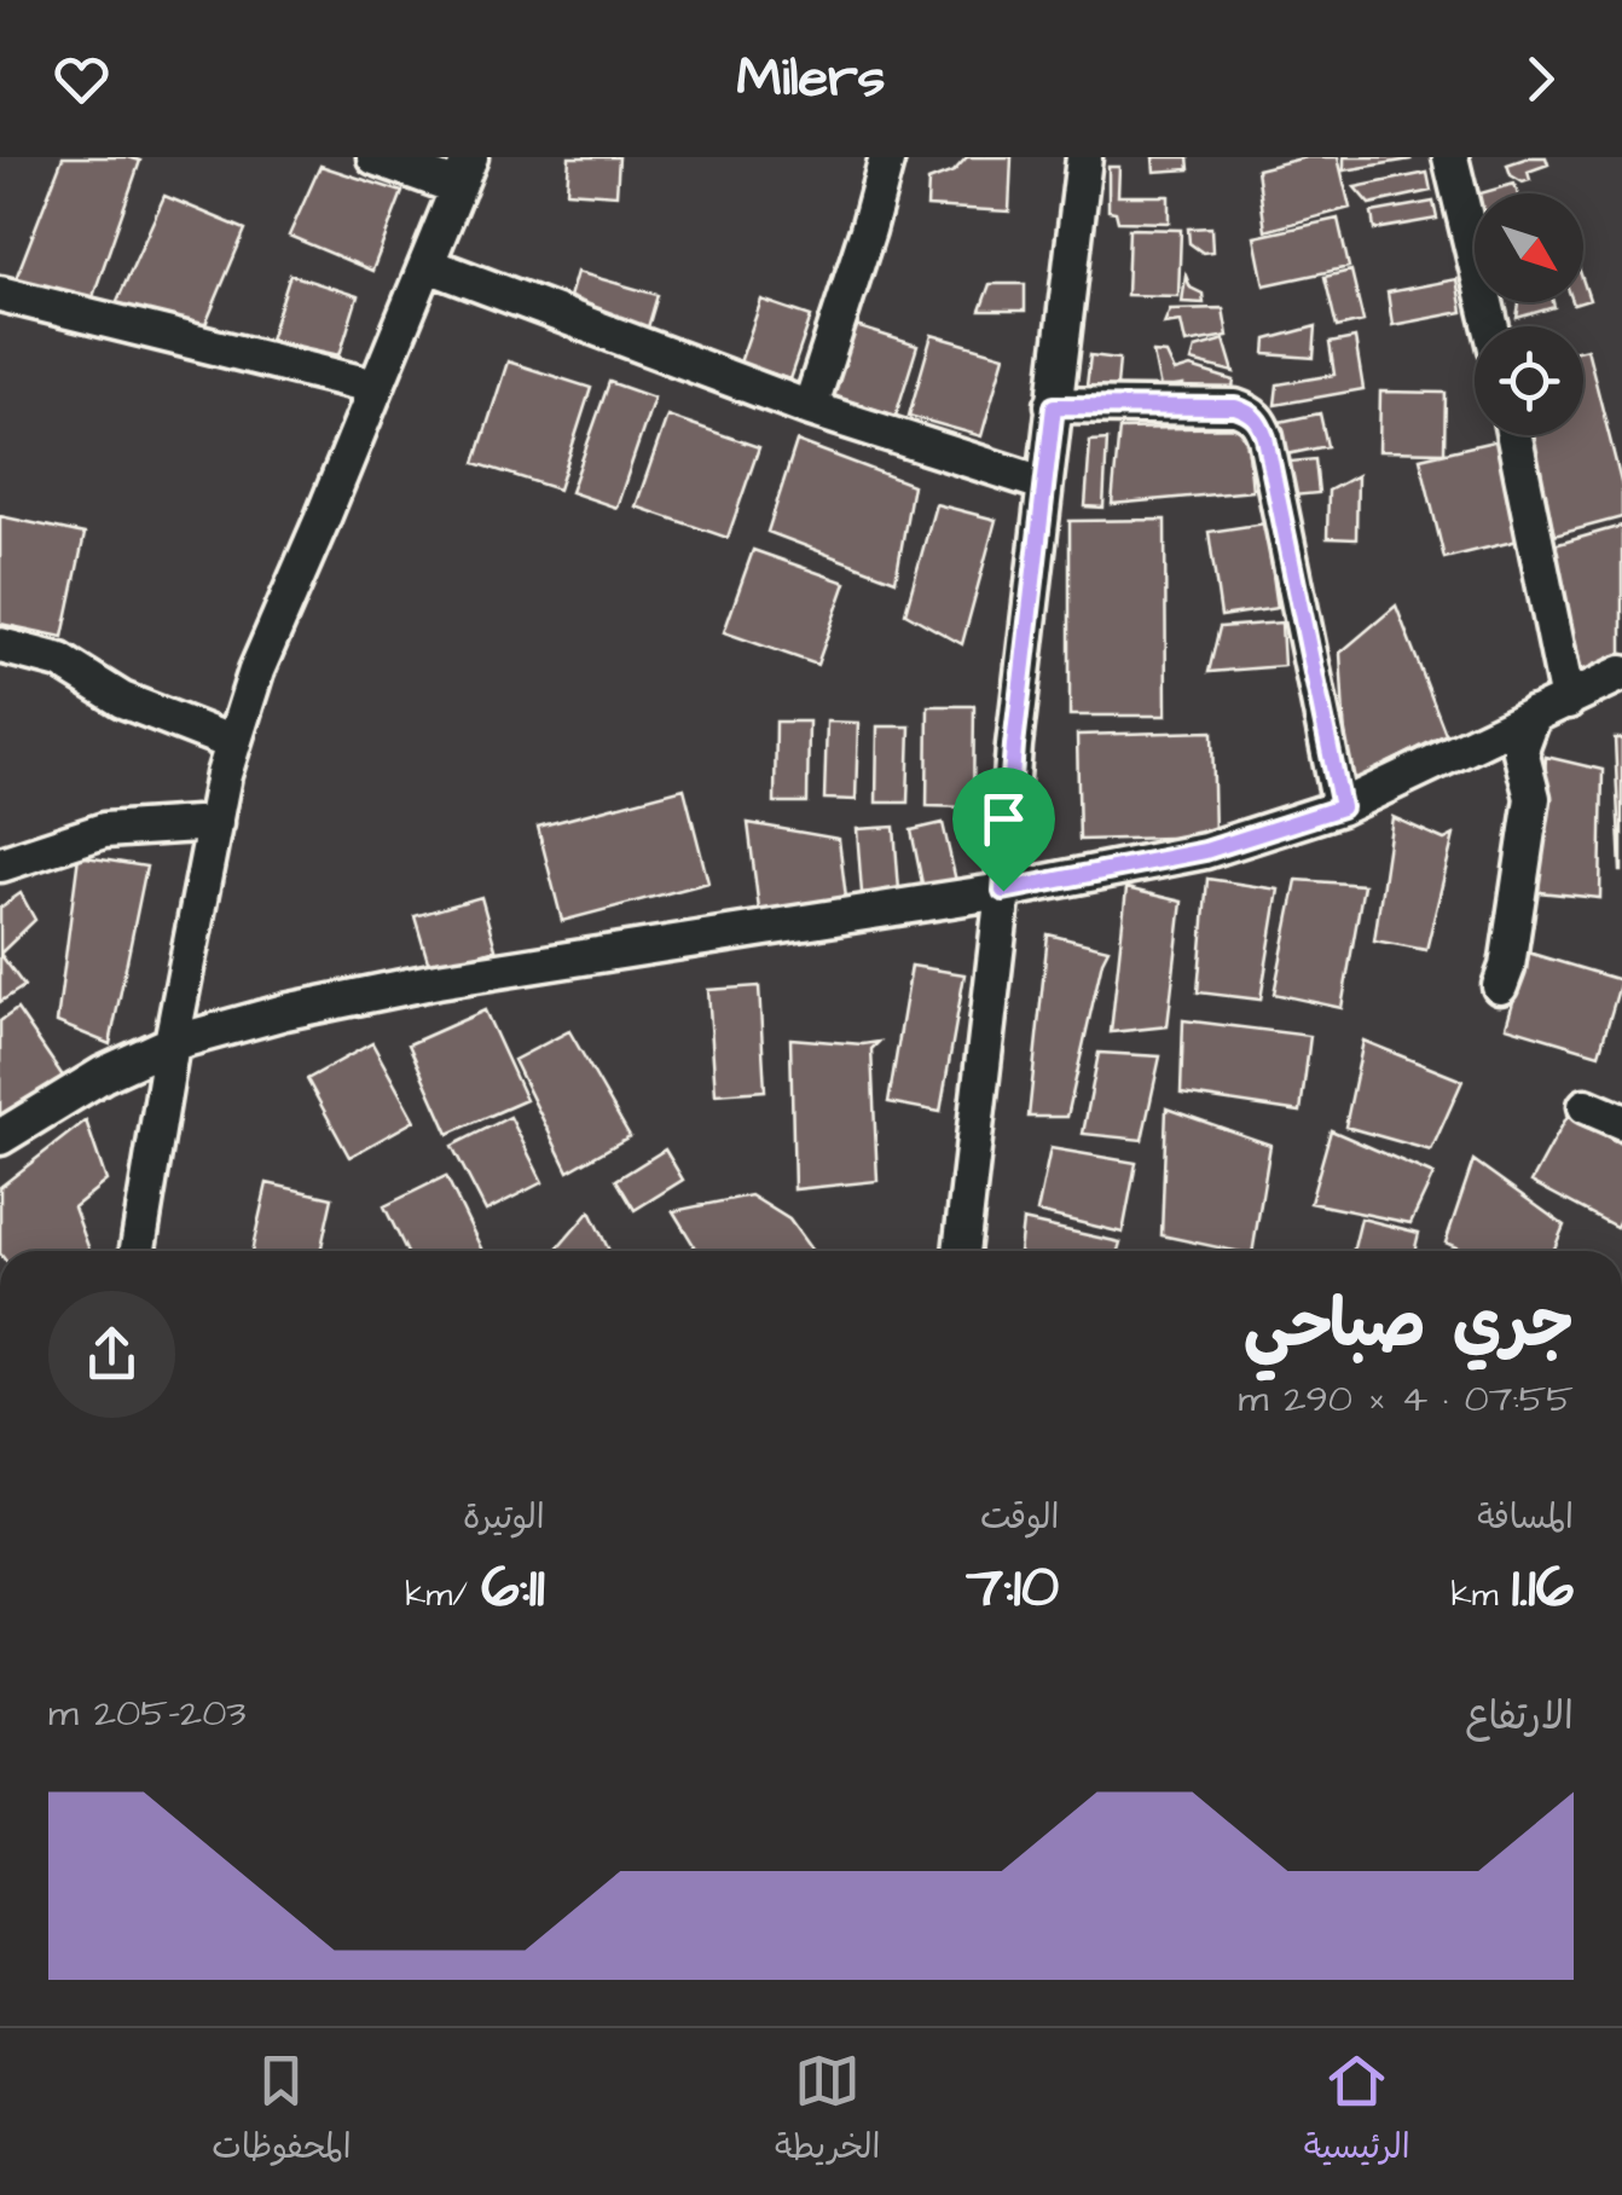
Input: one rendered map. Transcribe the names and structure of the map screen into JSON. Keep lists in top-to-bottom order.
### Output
{
  "north": "bottom right",
  "page": {
    "header": "Milers",
    "heading": ["جري صباحي", "07:55 · 4 × 290 m"],
    "stats": [
      ["المسافة", "1.16 km"],
      ["الوقت", "7:10"],
      ["الوتيرة", "6:11 /km"]
    ],
    "chart": ["الارتفاع", "203–205 m"],
    "tabs": ["الرئيسية", "الخريطة", "المحفوظات"]
  }
}
